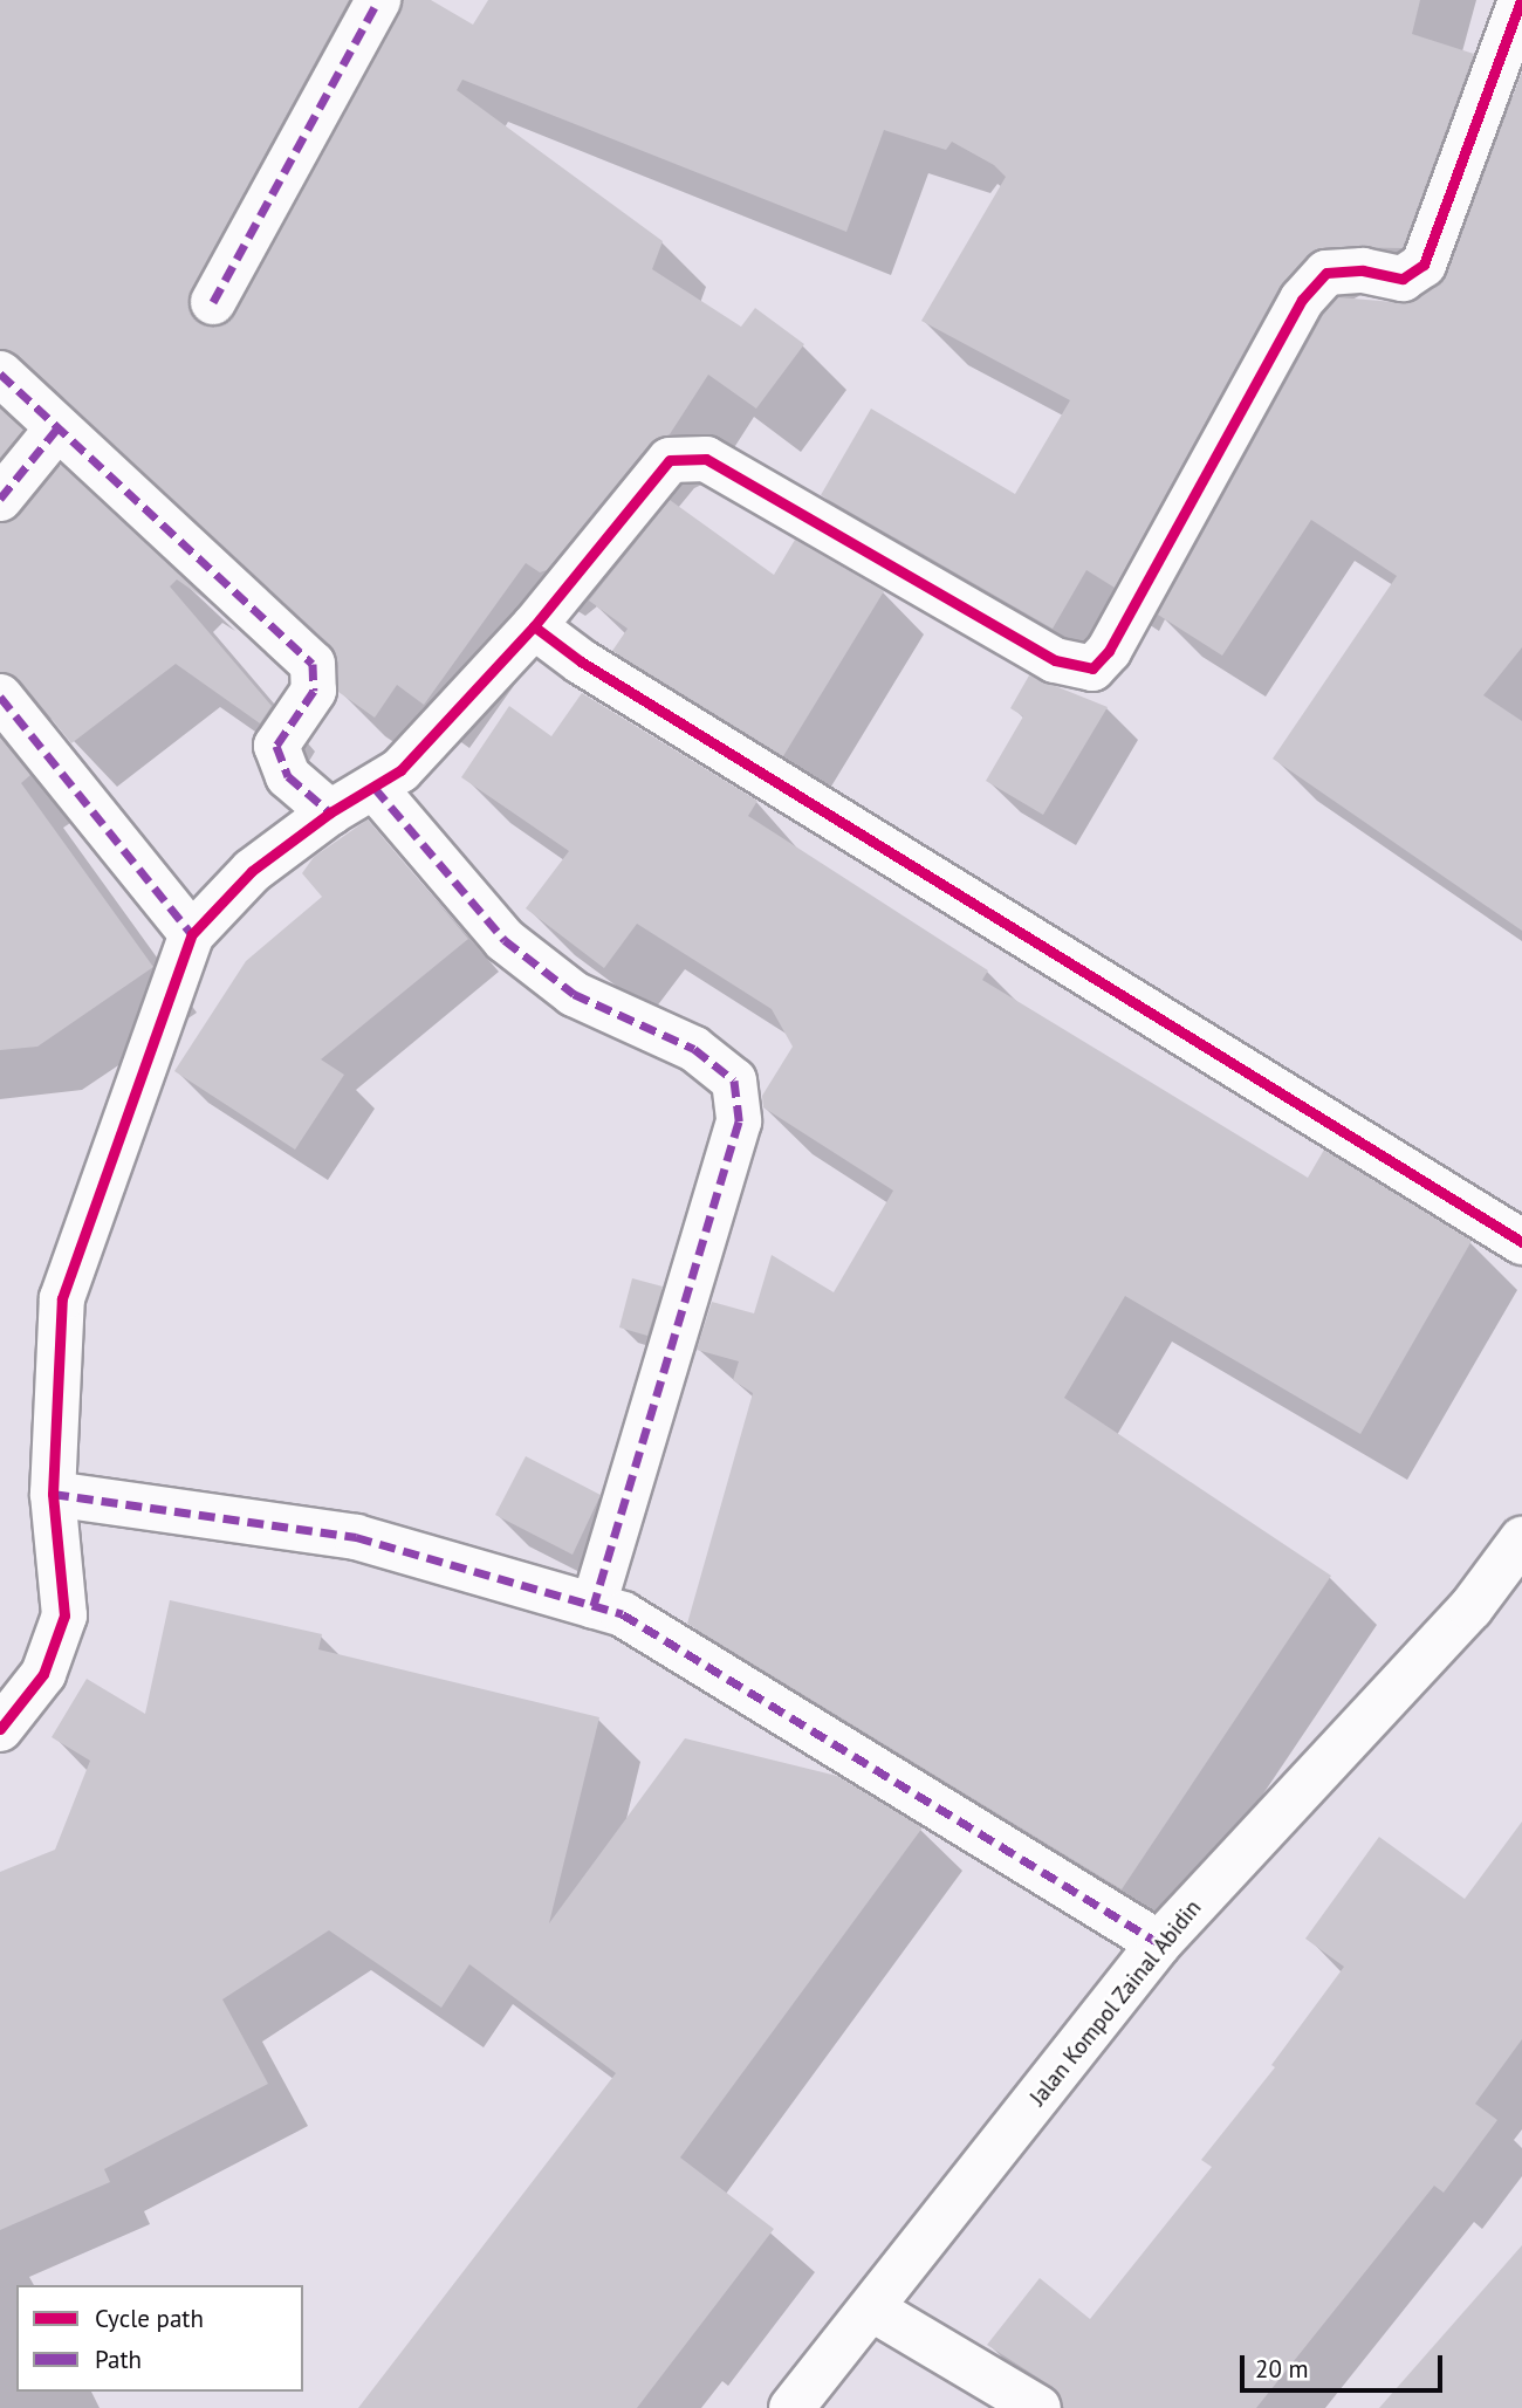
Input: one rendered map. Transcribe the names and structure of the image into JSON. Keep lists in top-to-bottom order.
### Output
{
  "streets": {
    "street": ["Jalan Kompol Zainal Abidin"]
  },
  "legend": ["Cycle path", "Path"],
  "scale_bar": "20 m"
}
